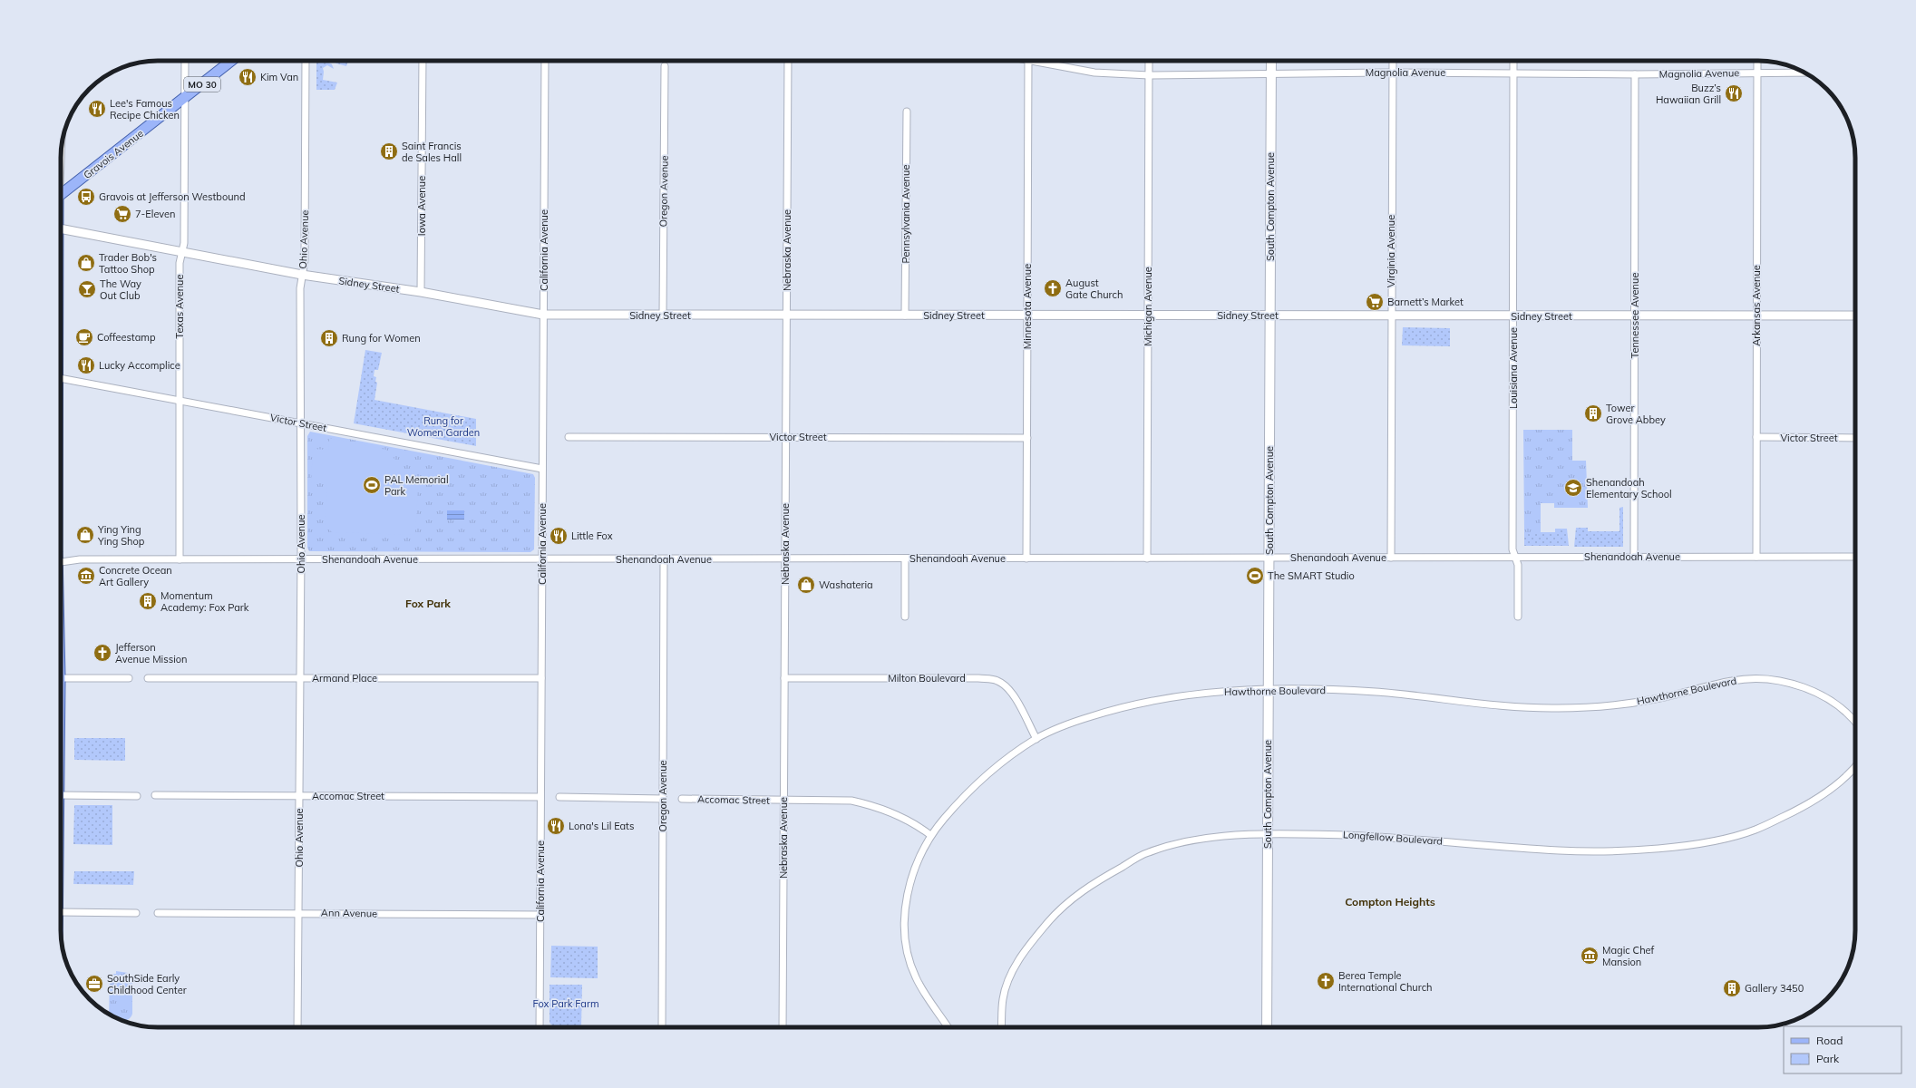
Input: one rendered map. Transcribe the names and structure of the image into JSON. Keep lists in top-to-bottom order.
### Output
{
  "streets": {
    "main road": ["MO 30", "Gravois Avenue", "South Compton Avenue"],
    "street": [
      "Magnolia Avenue",
      "Oregon Avenue",
      "Iowa Avenue",
      "Pennsylvania Avenue",
      "Ohio Avenue",
      "California Avenue",
      "Nebraska Avenue",
      "Virginia Avenue",
      "Sidney Street",
      "Arkansas Avenue",
      "Texas Avenue",
      "Minnesota Avenue",
      "Michigan Avenue",
      "Tennessee Avenue",
      "Louisiana Avenue",
      "Victor Street",
      "Shenandoah Avenue",
      "Armand Place",
      "Milton Boulevard",
      "Hawthorne Boulevard",
      "Accomac Street",
      "Longfellow Boulevard",
      "Ann Avenue"
    ]
  },
  "crossings": [
    ["Magnolia Avenue", "South Compton Avenue"],
    ["Magnolia Avenue", "Virginia Avenue"],
    ["Magnolia Avenue", "Arkansas Avenue"],
    ["Magnolia Avenue", "Michigan Avenue"],
    ["Magnolia Avenue", "Tennessee Avenue"],
    ["Magnolia Avenue", "Louisiana Avenue"],
    ["Gravois Avenue", "Texas Avenue"],
    ["Oregon Avenue", "Sidney Street"],
    ["Oregon Avenue", "Shenandoah Avenue"],
    ["Iowa Avenue", "Sidney Street"],
    ["South Compton Avenue", "Sidney Street"],
    ["South Compton Avenue", "Shenandoah Avenue"],
    ["South Compton Avenue", "Hawthorne Boulevard"],
    ["South Compton Avenue", "Longfellow Boulevard"],
    ["Pennsylvania Avenue", "Sidney Street"],
    ["Ohio Avenue", "Sidney Street"],
    ["Ohio Avenue", "Victor Street"],
    ["Ohio Avenue", "Shenandoah Avenue"],
    ["Ohio Avenue", "Armand Place"],
    ["Ohio Avenue", "Accomac Street"],
    ["Ohio Avenue", "Ann Avenue"],
    ["California Avenue", "Sidney Street"],
    ["California Avenue", "Victor Street"],
    ["California Avenue", "Shenandoah Avenue"],
    ["California Avenue", "Armand Place"],
    ["California Avenue", "Accomac Street"],
    ["California Avenue", "Ann Avenue"],
    ["Nebraska Avenue", "Sidney Street"],
    ["Nebraska Avenue", "Victor Street"],
    ["Nebraska Avenue", "Shenandoah Avenue"],
    ["Nebraska Avenue", "Milton Boulevard"],
    ["Nebraska Avenue", "Accomac Street"],
    ["Virginia Avenue", "Sidney Street"],
    ["Virginia Avenue", "Shenandoah Avenue"],
    ["Sidney Street", "Arkansas Avenue"],
    ["Sidney Street", "Texas Avenue"],
    ["Sidney Street", "Minnesota Avenue"],
    ["Sidney Street", "Michigan Avenue"],
    ["Sidney Street", "Tennessee Avenue"],
    ["Sidney Street", "Louisiana Avenue"],
    ["Arkansas Avenue", "Victor Street"],
    ["Arkansas Avenue", "Shenandoah Avenue"],
    ["Texas Avenue", "Victor Street"],
    ["Texas Avenue", "Shenandoah Avenue"],
    ["Minnesota Avenue", "Victor Street"],
    ["Minnesota Avenue", "Shenandoah Avenue"],
    ["Michigan Avenue", "Shenandoah Avenue"],
    ["Tennessee Avenue", "Shenandoah Avenue"],
    ["Louisiana Avenue", "Shenandoah Avenue"],
    ["Milton Boulevard", "Hawthorne Boulevard"],
    ["Hawthorne Boulevard", "Accomac Street"]
  ],
  "districts": ["Fox Park", "Compton Heights"],
  "parks": ["Rung for Women Garden", "Fox Park Farm"],
  "places": {
    "restaurant": [
      "Kim Van",
      "Buzz’s Hawaiian Grill",
      "Lee's Famous Recipe Chicken",
      "Lucky Accomplice",
      "Little Fox",
      "Lona's Lil Eats"
    ],
    "building": [
      "Saint Francis de Sales Hall",
      "Rung for Women",
      "Tower Grove Abbey",
      "Momentum Academy: Fox Park",
      "Gallery 3450"
    ],
    "bus stop": ["Gravois at Jefferson Westbound"],
    "supermarket": ["7-Eleven", "Barnett’s Market"],
    "shop": ["Trader Bob's Tattoo Shop", "Ying Ying Ying Shop", "Washateria"],
    "church": ["August Gate Church", "Jefferson Avenue Mission", "Berea Temple International Church"],
    "bar": ["The Way Out Club"],
    "cafe": ["Coffeestamp"],
    "sports": ["PAL Memorial Park", "The SMART Studio"],
    "school or university": ["Shenandoah Elementary School"],
    "museum": ["Concrete Ocean Art Gallery", "Magic Chef Mansion"],
    "office": ["SouthSide Early Childhood Center"]
  },
  "legend": ["Road", "Park"]
}
